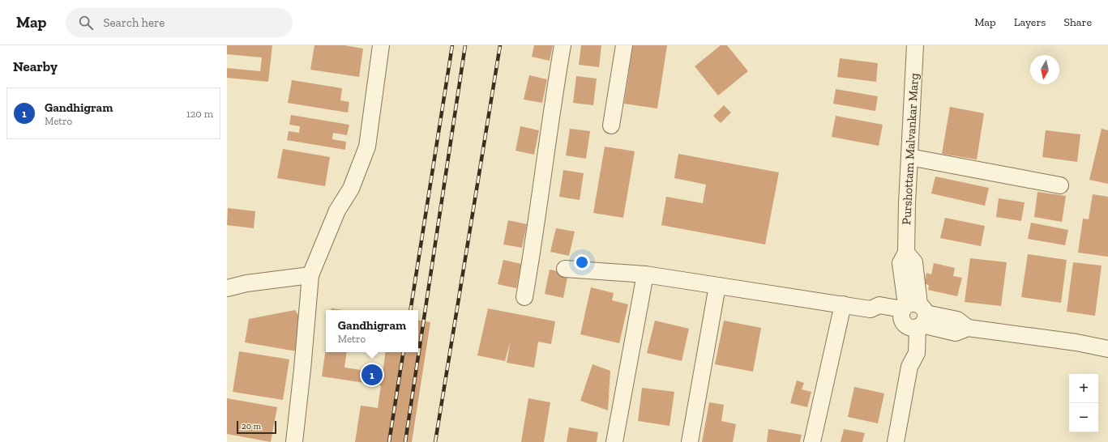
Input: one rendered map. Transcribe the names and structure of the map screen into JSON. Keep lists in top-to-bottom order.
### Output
{
  "streets": {
    "street": ["Purshottam Malvankar Marg"]
  },
  "scale_bar": "20 m",
  "north": "bottom",
  "page": {
    "header": "Map",
    "search": "Search here",
    "nav": ["Map", "Layers", "Share"],
    "heading": "Nearby",
    "list": [
      {
        "mark": "1",
        "name": "Gandhigram",
        "note": "Metro",
        "value": "120 m"
      }
    ],
    "popup": ["Gandhigram", "Metro"],
    "pins": "1",
    "map_buttons": ["+", "−"],
    "scale": "20 m"
  }
}
